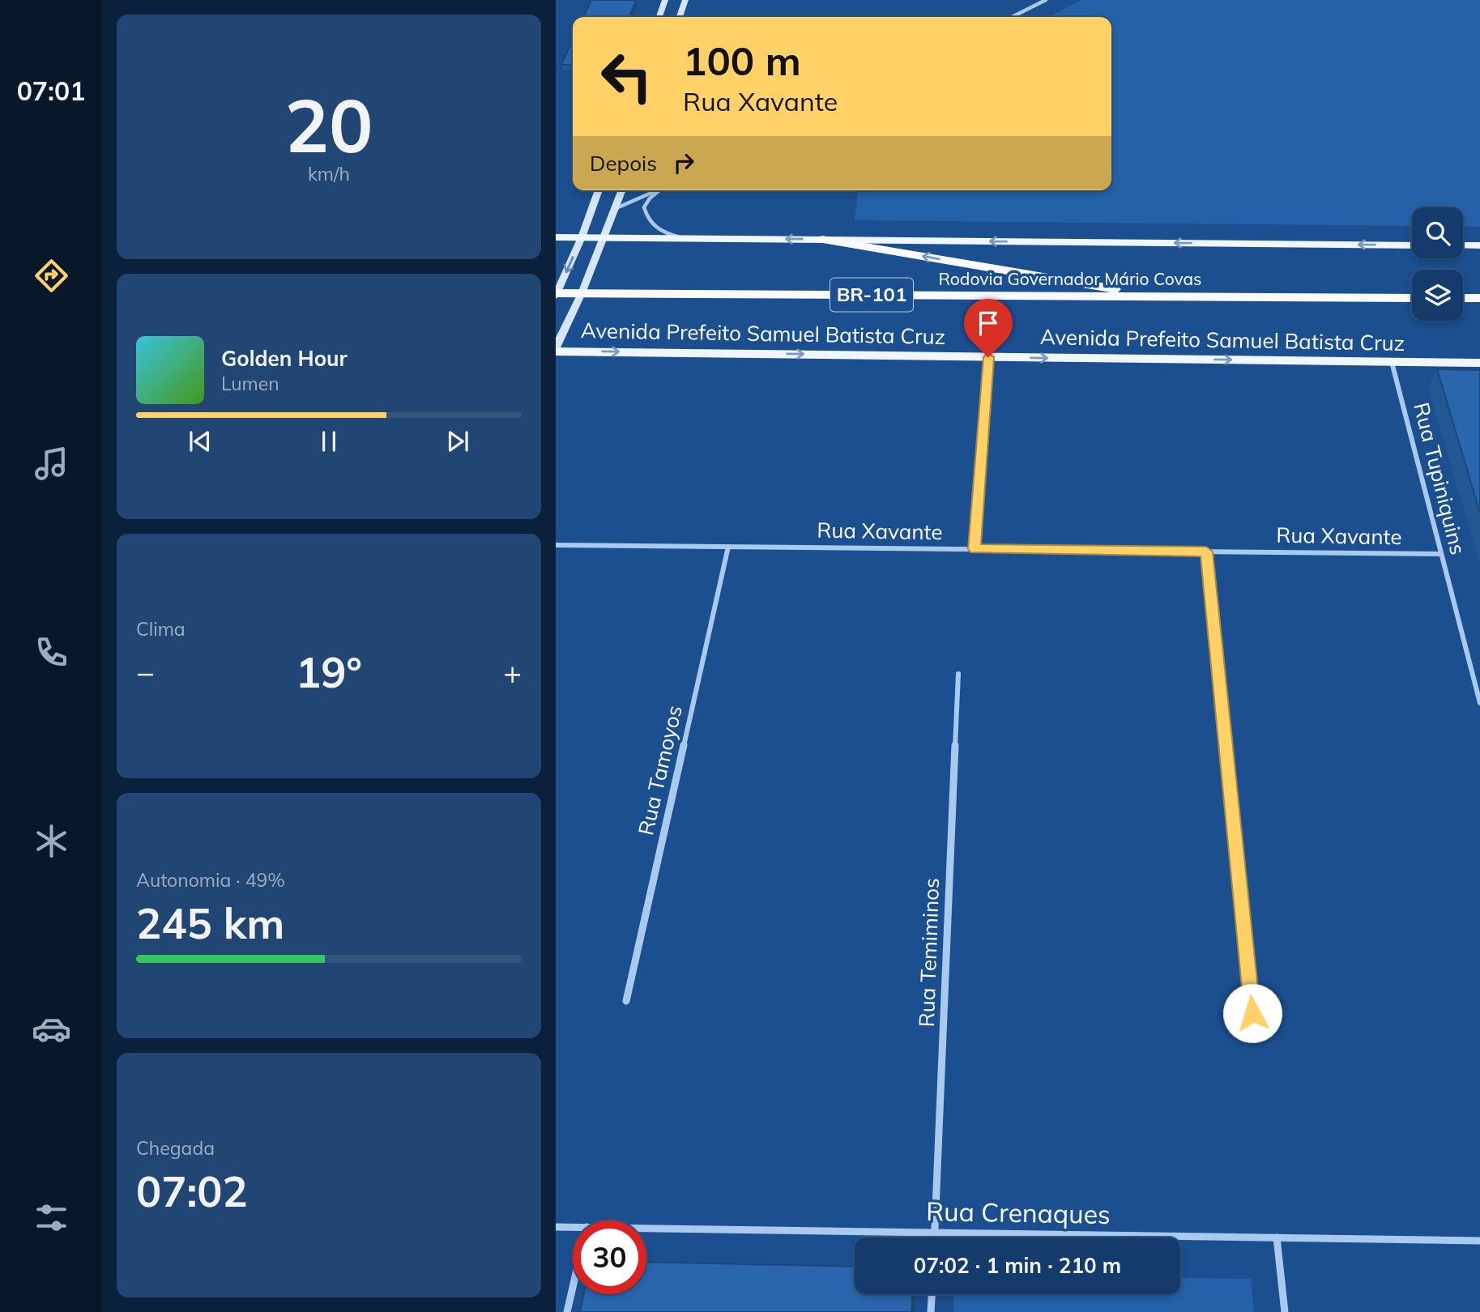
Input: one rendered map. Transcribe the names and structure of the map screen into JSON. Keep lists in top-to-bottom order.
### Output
{
  "streets": {
    "highway": ["Rodovia Governador Mário Covas", "BR-101"],
    "main road": ["Avenida Prefeito Samuel Batista Cruz"],
    "street": [
      "Rua Tupiniquins",
      "Rua Xavante",
      "Rua Tamoyos",
      "Rua Temiminos",
      "Rua Crenaques"
    ]
  },
  "crossings": [
    ["Rodovia Governador Mário Covas", "BR-101"],
    ["Avenida Prefeito Samuel Batista Cruz", "Rua Tupiniquins"],
    ["Rua Tupiniquins", "Rua Xavante"],
    ["Rua Xavante", "Rua Tamoyos"],
    ["Rua Temiminos", "Rua Crenaques"]
  ],
  "page": {
    "tabs": "07:01",
    "tile": [
      ["20", "km/h"],
      "Clima",
      ["Autonomia · 49%", "245 km"],
      ["Chegada", "07:02"]
    ],
    "turn": ["100 m", "Rua Xavante"],
    "then": "Depois",
    "song": ["Golden Hour", "Lumen"],
    "heat": ["−", "19°", "+"],
    "limit": "30",
    "trip": "07:02 · 1 min · 210 m"
  }
}
